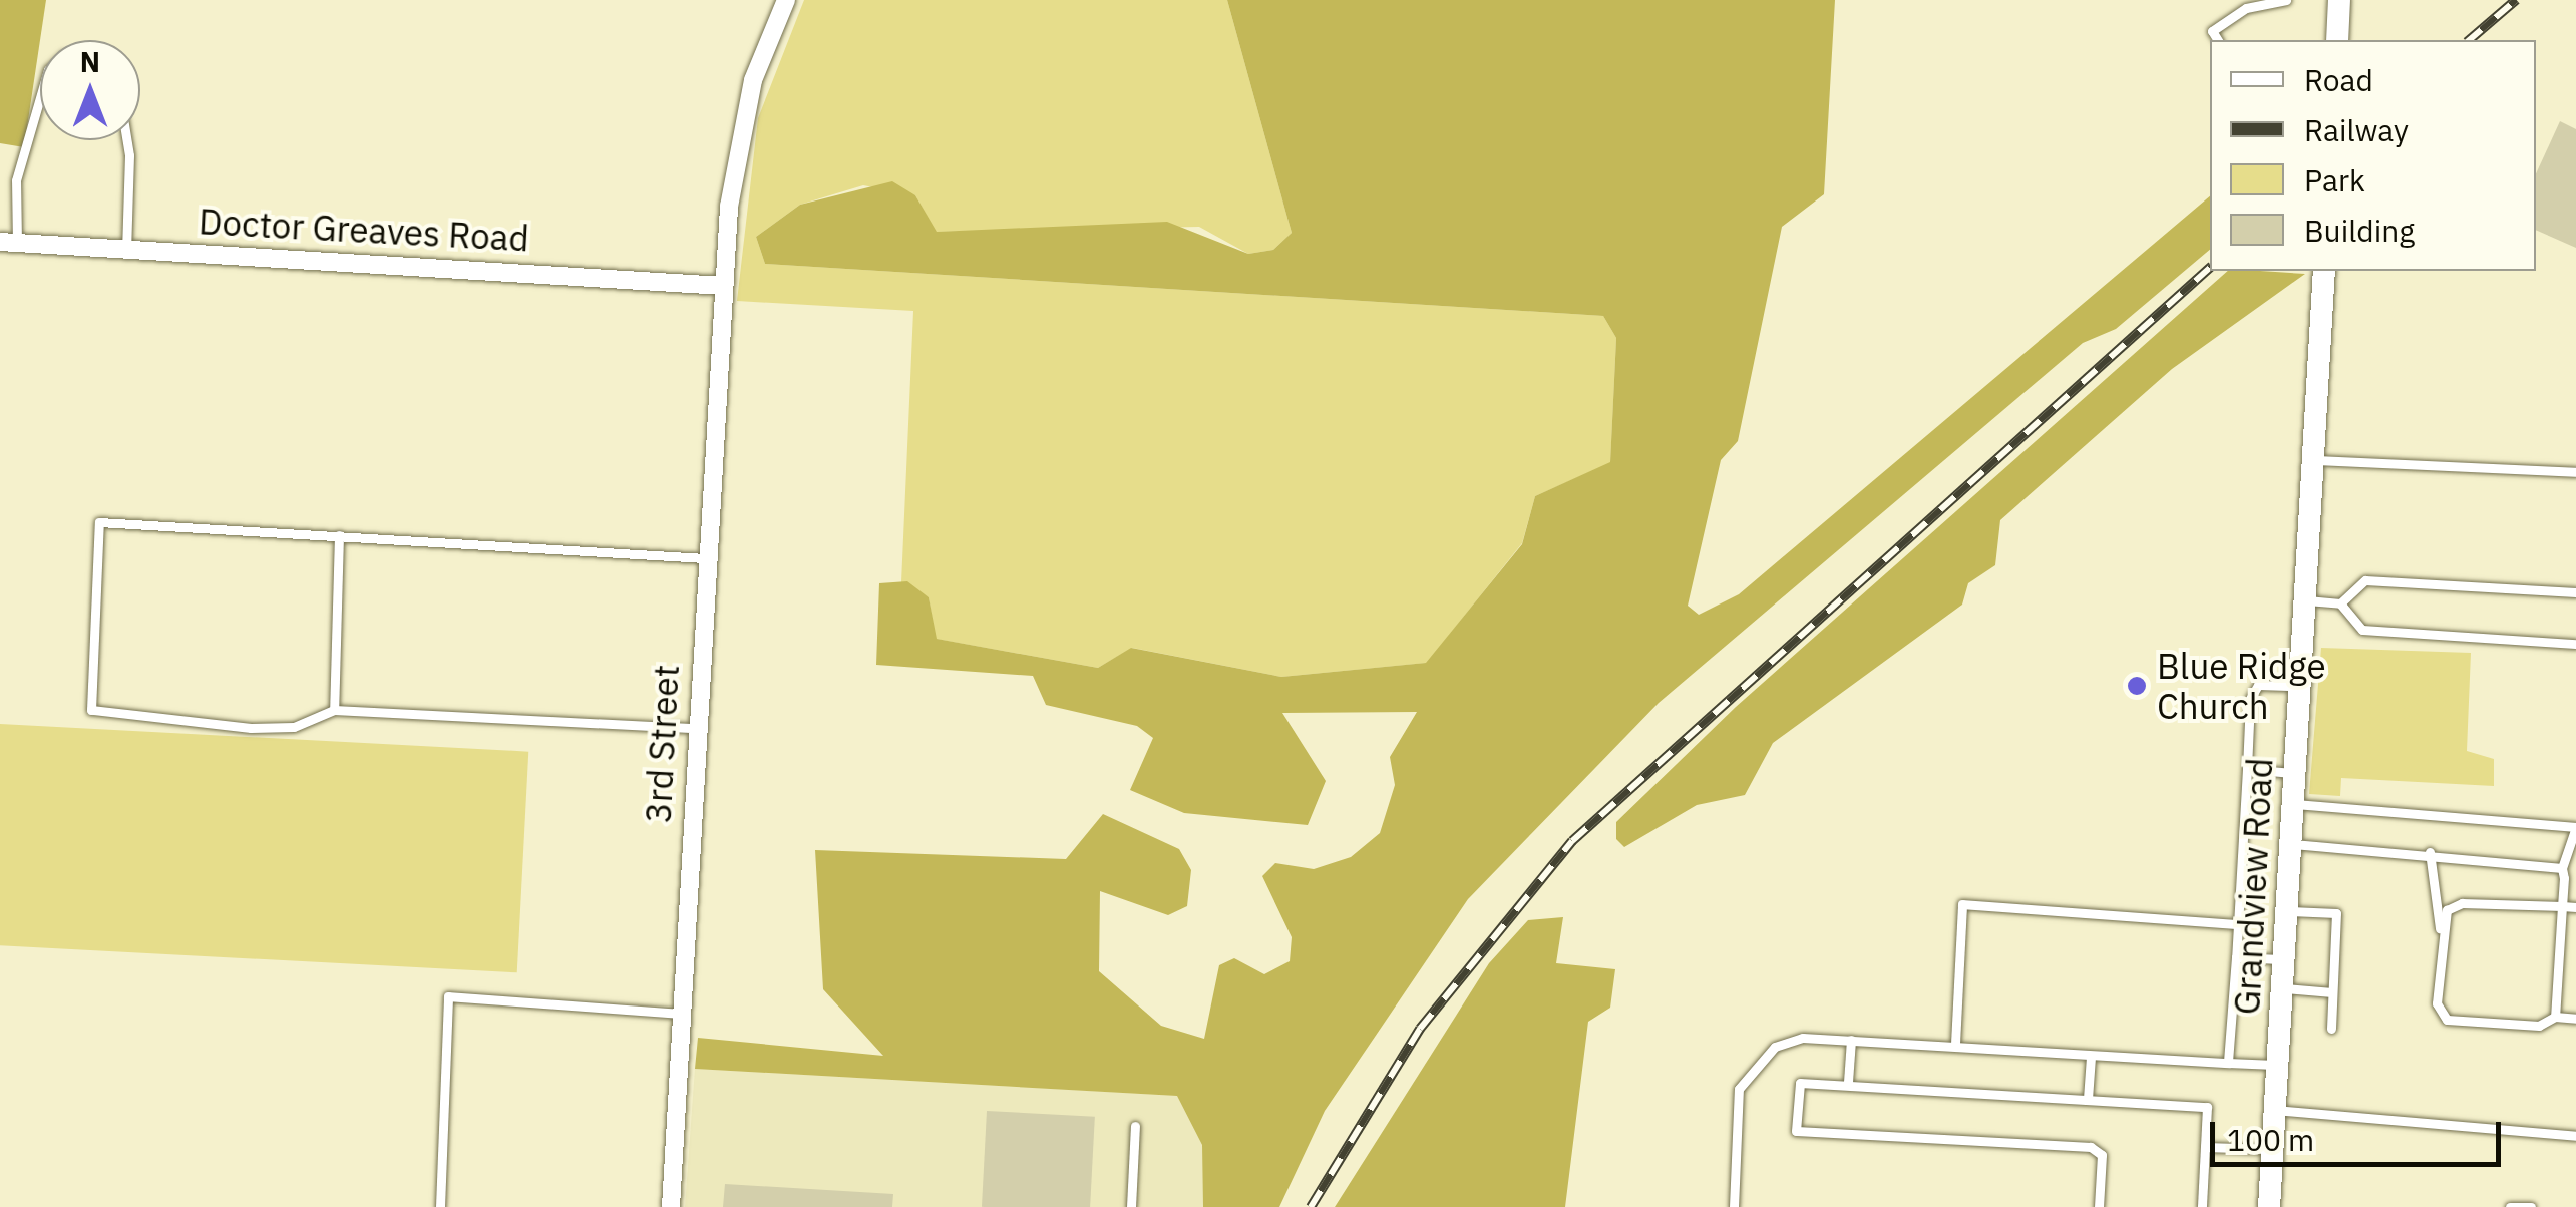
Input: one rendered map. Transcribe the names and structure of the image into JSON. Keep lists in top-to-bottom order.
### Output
{
  "streets": {
    "street": ["Doctor Greaves Road", "3rd Street", "Grandview Road"]
  },
  "crossings": [
    ["Doctor Greaves Road", "3rd Street"]
  ],
  "places": ["Blue Ridge Church"],
  "legend": [
    "Road",
    "Railway",
    "Park",
    "Building"
  ],
  "scale_bar": "100 m",
  "north": "top"
}
